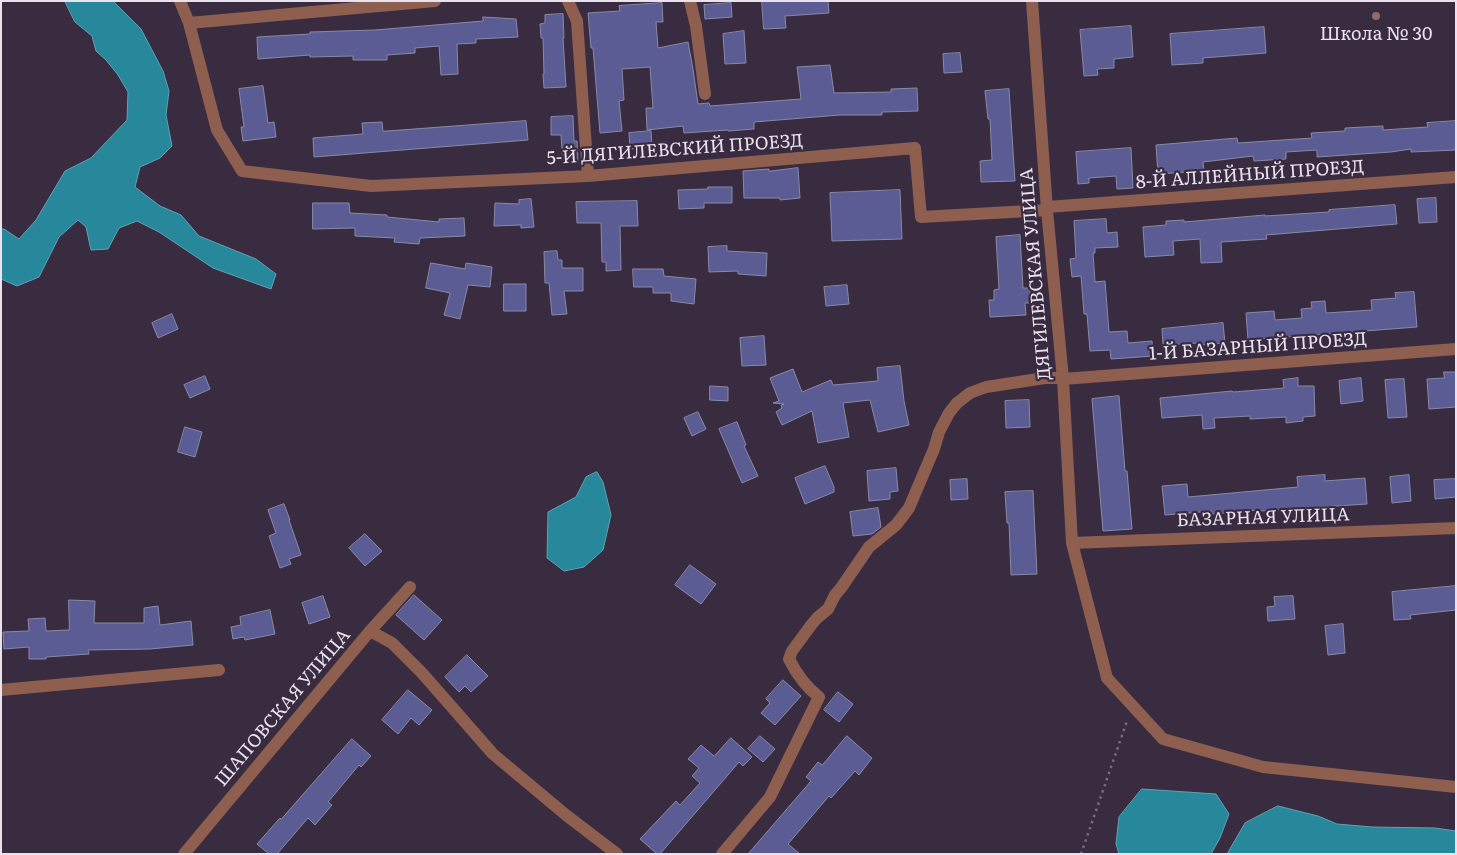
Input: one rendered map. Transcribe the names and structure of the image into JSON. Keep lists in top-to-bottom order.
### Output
{
  "streets": {
    "street": [
      "5-Й ДЯГИЛЕВСКИЙ ПРОЕЗД",
      "8-Й АЛЛЕЙНЫЙ ПРОЕЗД",
      "ДЯГИЛЕВСКАЯ УЛИЦА",
      "1-Й БАЗАРНЫЙ ПРОЕЗД",
      "БАЗАРНАЯ УЛИЦА",
      "ШАПОВСКАЯ УЛИЦА"
    ]
  },
  "crossings": [
    ["5-Й ДЯГИЛЕВСКИЙ ПРОЕЗД", "8-Й АЛЛЕЙНЫЙ ПРОЕЗД"],
    ["5-Й ДЯГИЛЕВСКИЙ ПРОЕЗД", "ДЯГИЛЕВСКАЯ УЛИЦА"],
    ["8-Й АЛЛЕЙНЫЙ ПРОЕЗД", "ДЯГИЛЕВСКАЯ УЛИЦА"],
    ["ДЯГИЛЕВСКАЯ УЛИЦА", "1-Й БАЗАРНЫЙ ПРОЕЗД"],
    ["ДЯГИЛЕВСКАЯ УЛИЦА", "БАЗАРНАЯ УЛИЦА"]
  ],
  "places": ["Школа № 30"]
}
